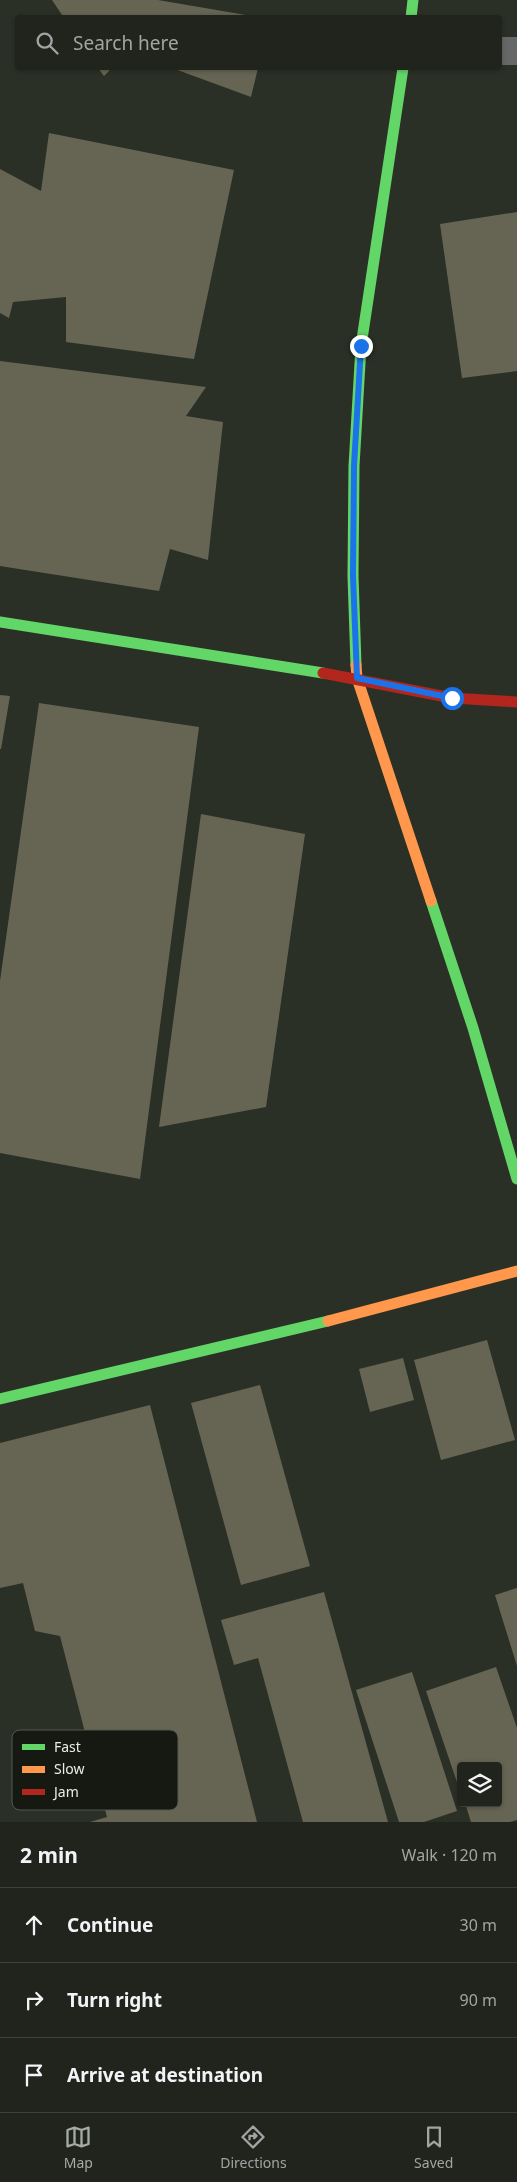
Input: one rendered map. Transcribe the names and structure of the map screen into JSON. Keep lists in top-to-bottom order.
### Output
{
  "legend": ["Fast", "Slow", "Jam"],
  "page": {
    "search": "Search here",
    "heading": ["2 min", "Walk · 120 m"],
    "list": [
      ["Continue", "30 m"],
      ["Turn right", "90 m"],
      "Arrive at destination"
    ],
    "nav": ["Map", "Directions", "Saved"]
  }
}
